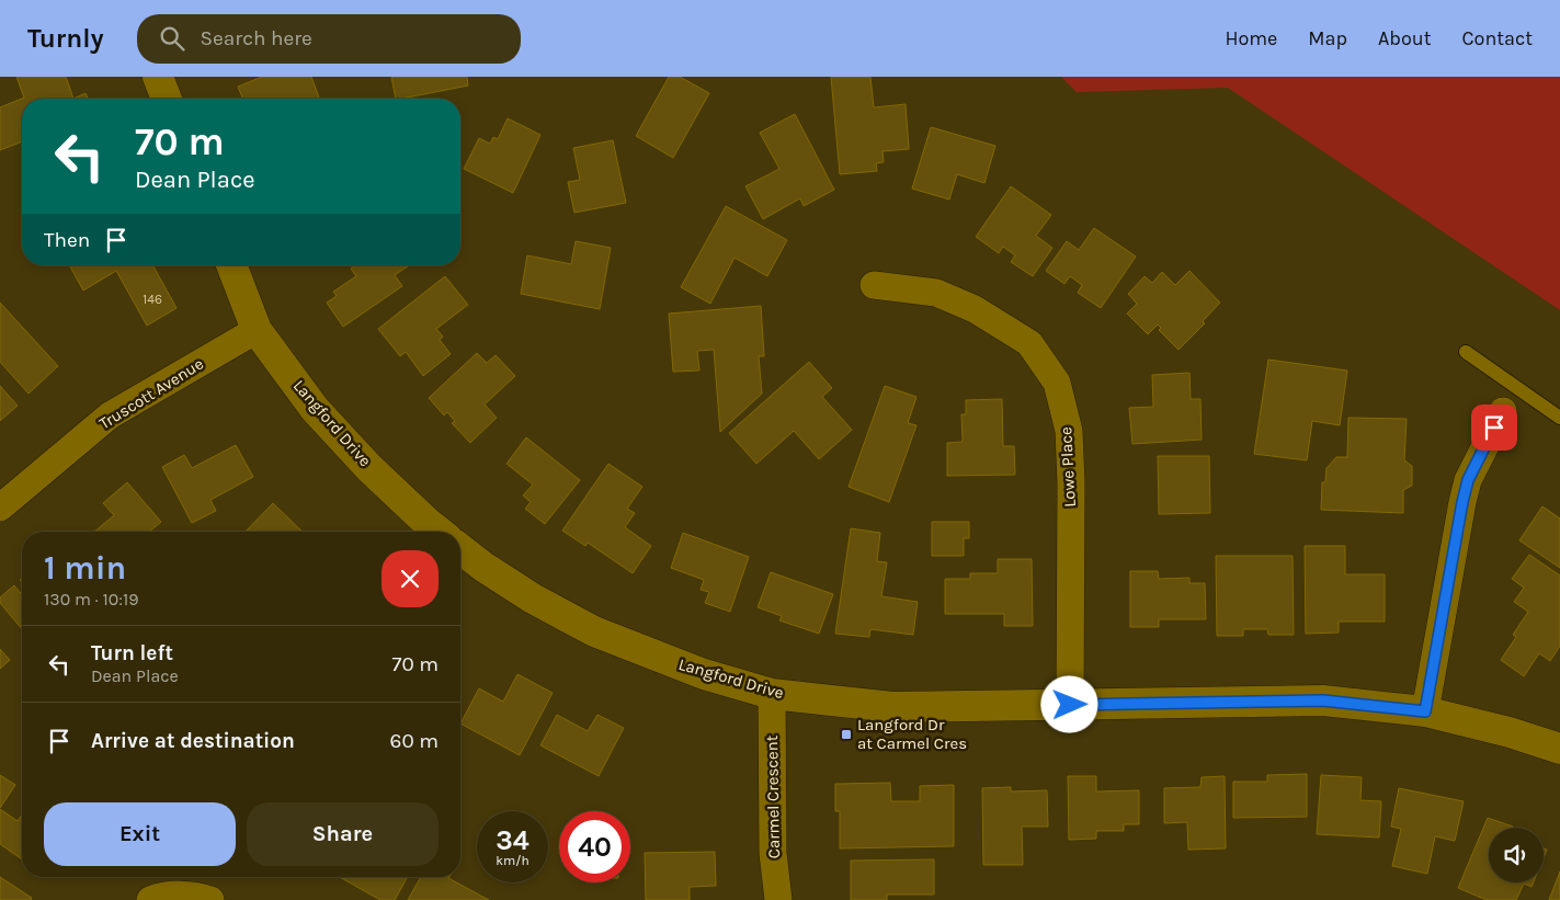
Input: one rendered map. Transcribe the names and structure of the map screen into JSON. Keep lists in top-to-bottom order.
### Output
{
  "streets": {
    "street": [
      "Truscott Avenue",
      "Langford Drive",
      "Lowe Place",
      "Carmel Crescent"
    ]
  },
  "crossings": [
    ["Truscott Avenue", "Langford Drive"],
    ["Langford Drive", "Lowe Place"],
    ["Langford Drive", "Carmel Crescent"]
  ],
  "places": {
    "transit": ["Langford Dr at Carmel Cres"]
  },
  "house_numbers": ["146"],
  "page": {
    "header": "Turnly",
    "search": "Search here",
    "nav": [
      "Home",
      "Map",
      "About",
      "Contact"
    ],
    "turn": ["70 m", "Dean Place"],
    "then": "Then",
    "heading": ["1 min", "130 m · 10:19"],
    "list": [
      {
        "name": "Turn left",
        "note": "Dean Place",
        "value": "70 m"
      },
      {
        "name": "Arrive at destination",
        "value": "60 m"
      }
    ],
    "buttons": ["Exit", "Share"],
    "speed": "34 km/h",
    "limit": "40"
  }
}
